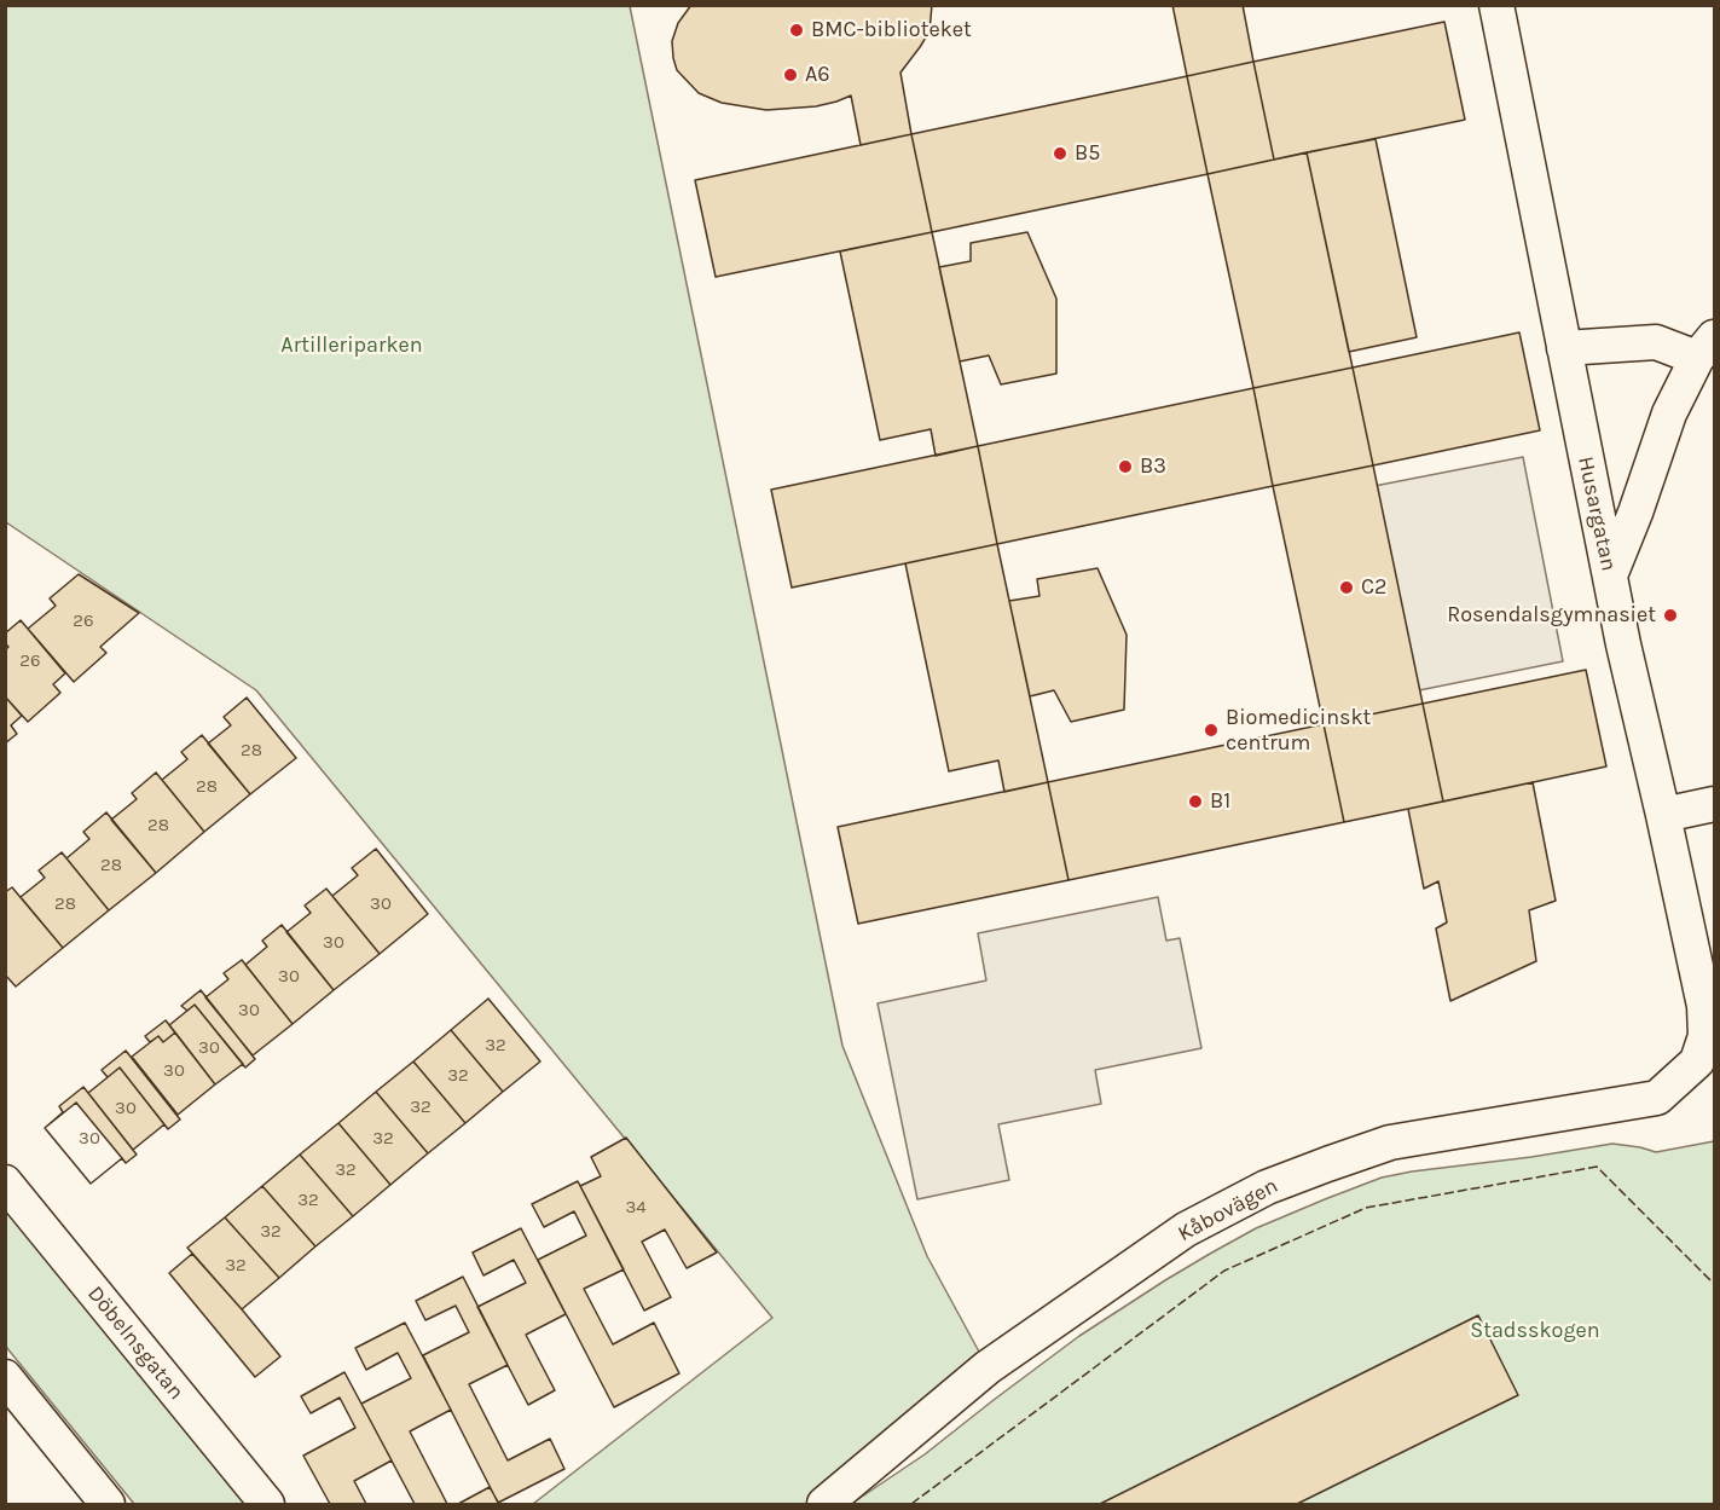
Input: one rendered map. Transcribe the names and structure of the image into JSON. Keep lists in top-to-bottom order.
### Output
{
  "streets": {
    "street": ["Husargatan", "Kåbovägen", "Döbelnsgatan"]
  },
  "crossings": [
    ["Husargatan", "Kåbovägen"]
  ],
  "parks": ["Artilleriparken", "Stadsskogen"],
  "places": [
    "BMC-biblioteket",
    "A6",
    "B5",
    "B3",
    "C2",
    "Rosendalsgymnasiet",
    "Biomedicinskt centrum",
    "B1"
  ],
  "house_numbers": [
    "26",
    "26",
    "28",
    "28",
    "28",
    "28",
    "28",
    "30",
    "30",
    "30",
    "30",
    "32",
    "30",
    "30",
    "32",
    "32",
    "30",
    "30",
    "32",
    "32",
    "32",
    "34",
    "32",
    "32"
  ]
}
